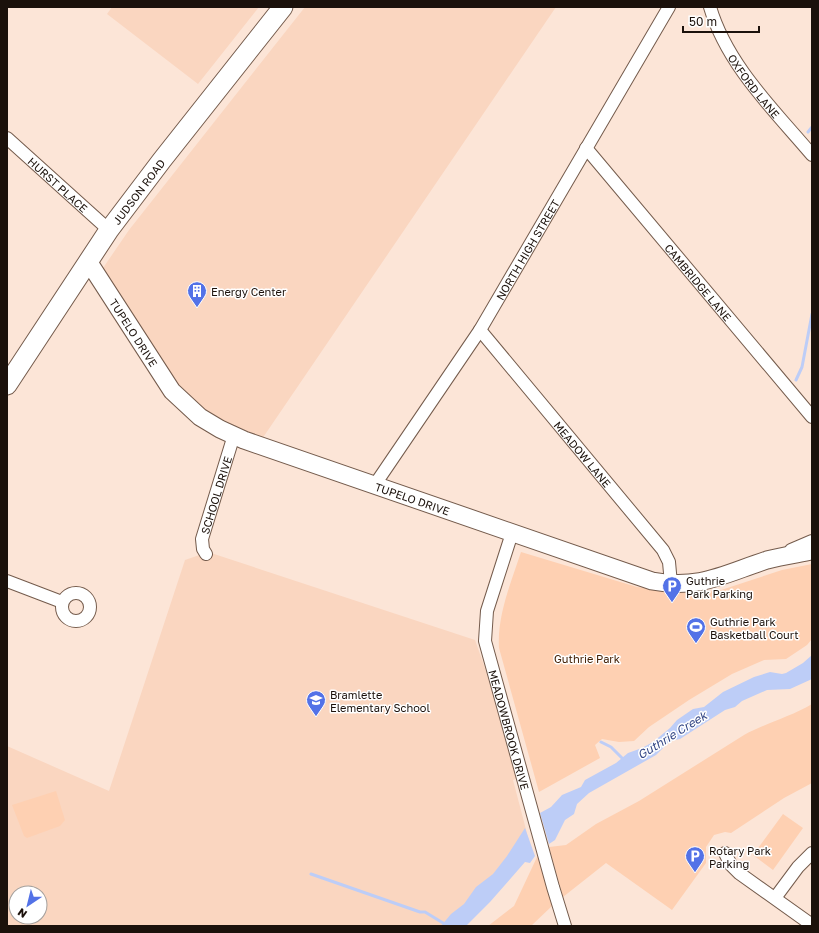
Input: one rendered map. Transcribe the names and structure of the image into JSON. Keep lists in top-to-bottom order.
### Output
{
  "streets": {
    "main road": ["JUDSON ROAD"],
    "street": [
      "OXFORD LANE",
      "HURST PLACE",
      "NORTH HIGH STREET",
      "CAMBRIDGE LANE",
      "TUPELO DRIVE",
      "MEADOW LANE",
      "SCHOOL DRIVE",
      "MEADOWBROOK DRIVE"
    ]
  },
  "crossings": [
    ["HURST PLACE", "JUDSON ROAD"],
    ["JUDSON ROAD", "TUPELO DRIVE"],
    ["NORTH HIGH STREET", "CAMBRIDGE LANE"],
    ["NORTH HIGH STREET", "TUPELO DRIVE"],
    ["NORTH HIGH STREET", "MEADOW LANE"],
    ["TUPELO DRIVE", "MEADOW LANE"],
    ["TUPELO DRIVE", "SCHOOL DRIVE"],
    ["TUPELO DRIVE", "MEADOWBROOK DRIVE"]
  ],
  "water": ["Guthrie Creek"],
  "parks": ["Guthrie Park"],
  "places": {
    "building": ["Energy Center"],
    "parking": ["Guthrie Park Parking", "Rotary Park Parking"],
    "sports": ["Guthrie Park Basketball Court"],
    "school or university": ["Bramlette Elementary School"]
  },
  "scale_bar": "50 m",
  "north": "bottom left"
}
